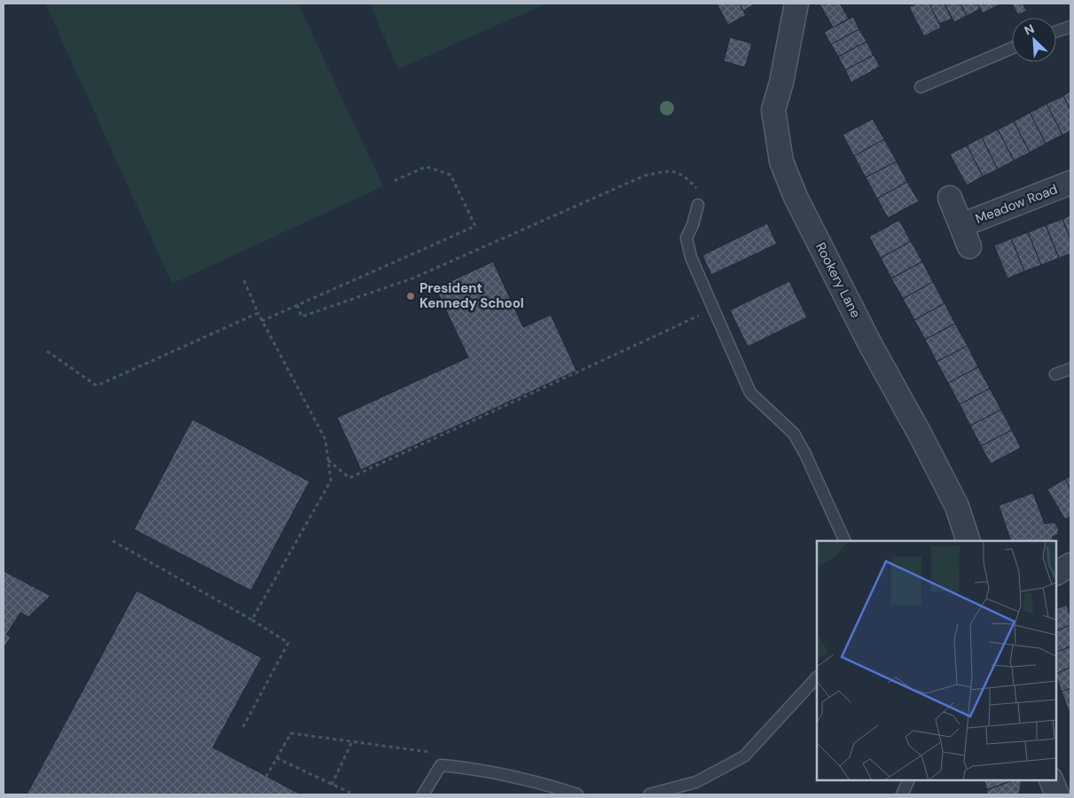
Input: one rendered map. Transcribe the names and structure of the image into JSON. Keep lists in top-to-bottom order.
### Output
{
  "streets": {
    "street": ["Meadow Road", "Rookery Lane"]
  },
  "places": ["President Kennedy School"],
  "north": "top left"
}
